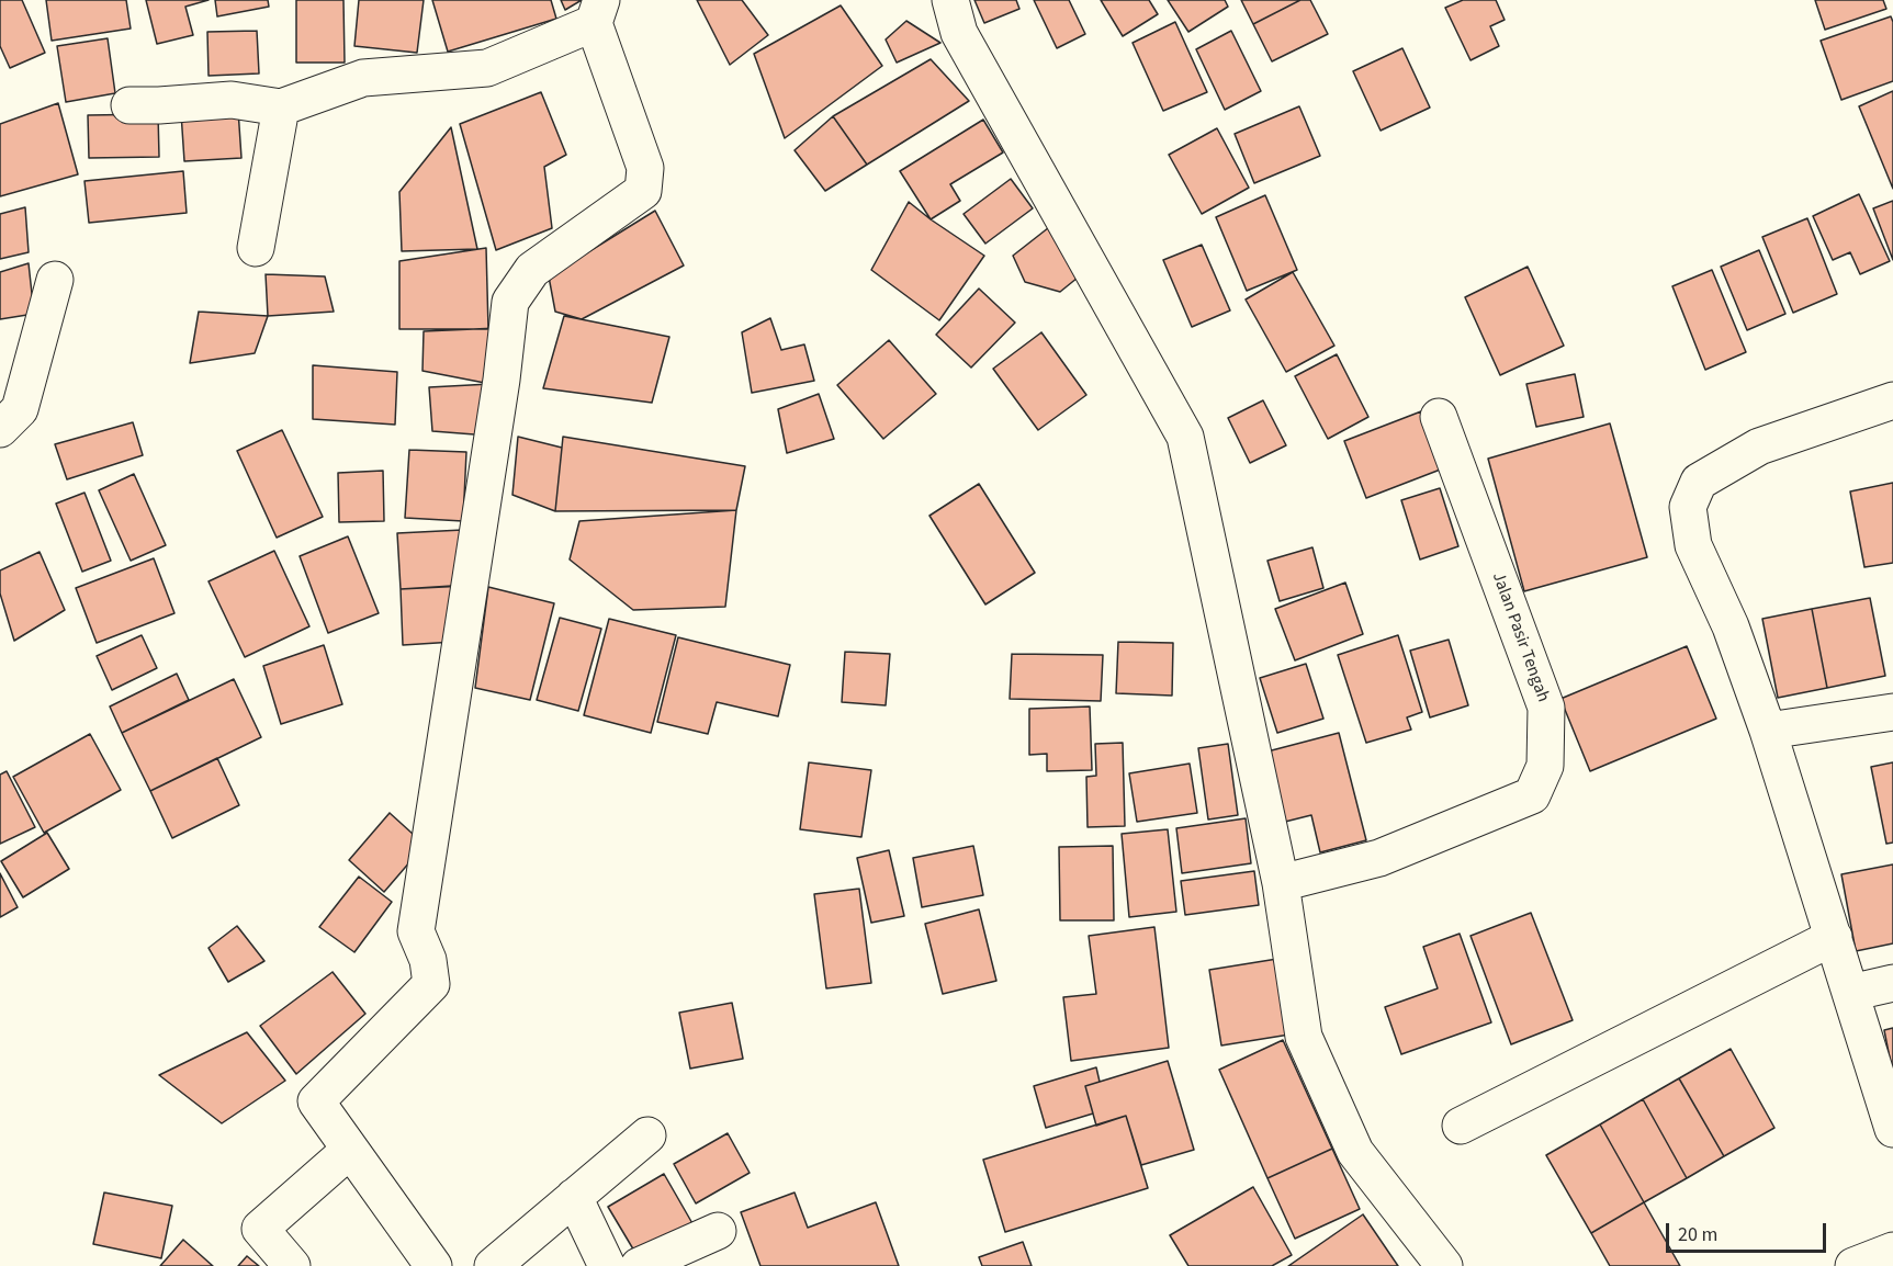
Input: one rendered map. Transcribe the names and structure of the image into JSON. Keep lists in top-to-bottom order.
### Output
{
  "streets": {
    "street": ["Jalan Pasir Tengah"]
  },
  "scale_bar": "20 m"
}
